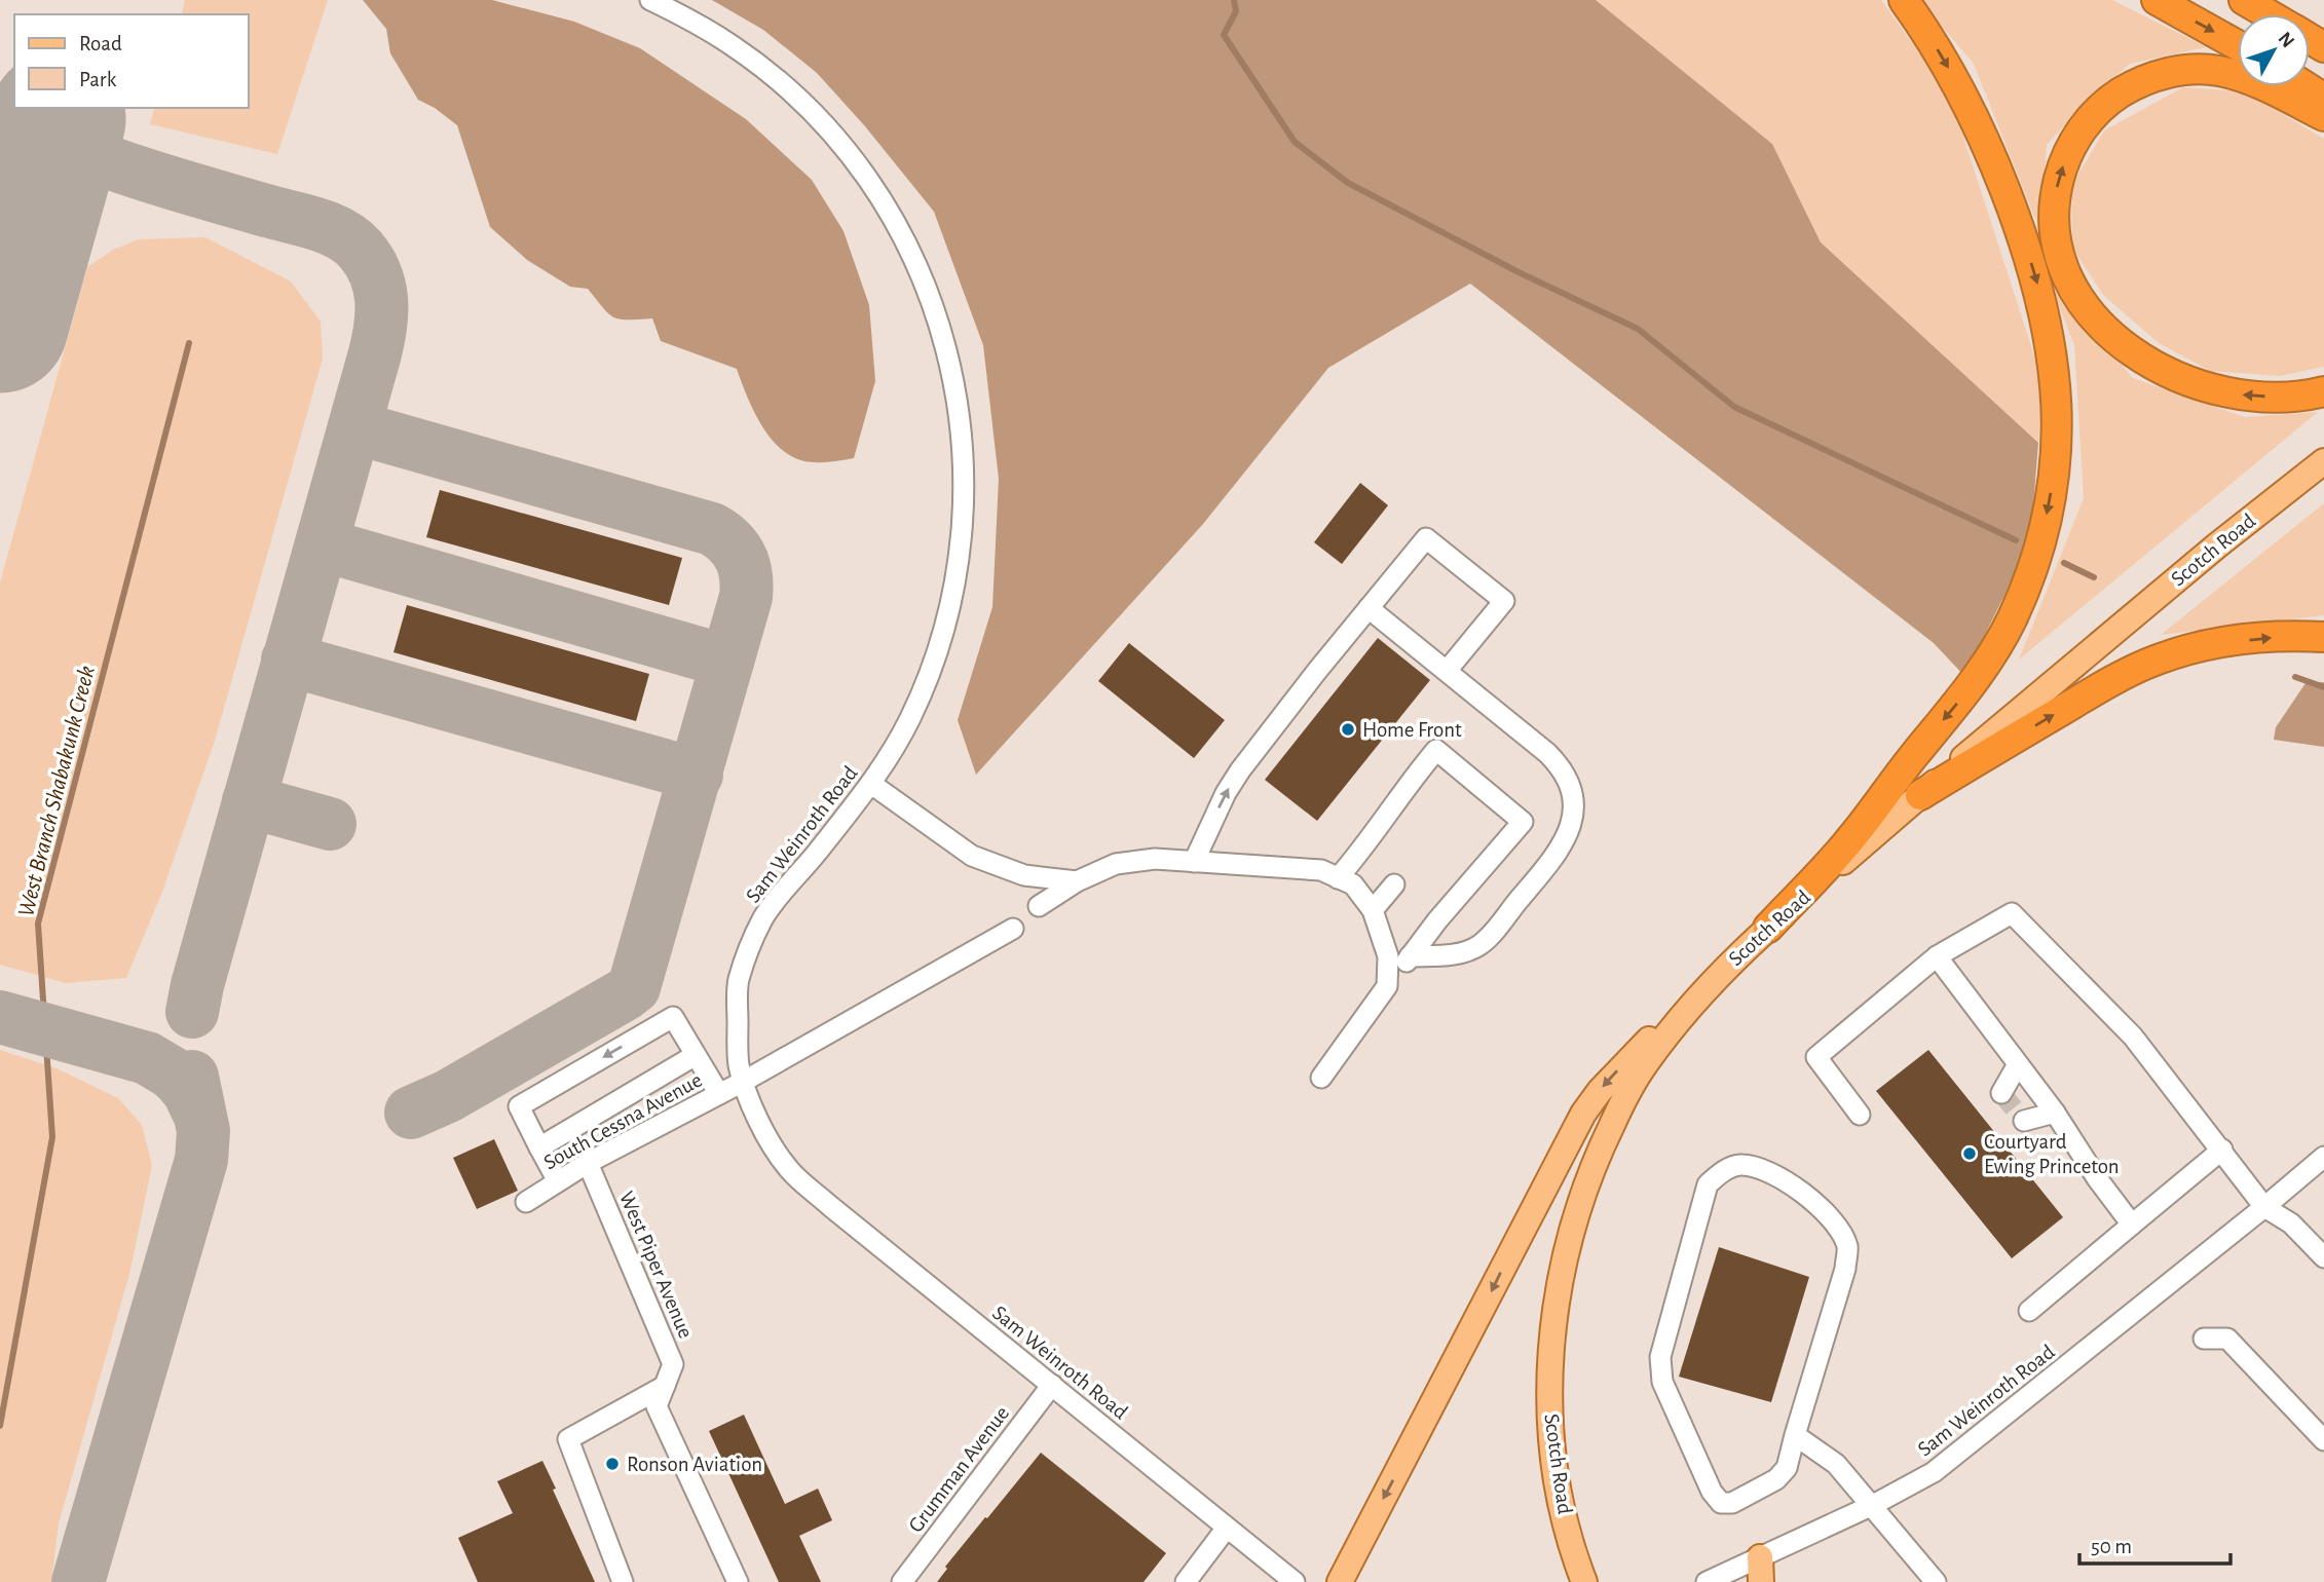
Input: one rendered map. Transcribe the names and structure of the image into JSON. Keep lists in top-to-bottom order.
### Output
{
  "streets": {
    "main road": ["Scotch Road"],
    "street": [
      "Sam Weinroth Road",
      "South Cessna Avenue",
      "West Piper Avenue",
      "Grumman Avenue"
    ]
  },
  "crossings": [
    ["Sam Weinroth Road", "South Cessna Avenue"],
    ["Sam Weinroth Road", "Grumman Avenue"],
    ["South Cessna Avenue", "West Piper Avenue"]
  ],
  "water": ["West Branch Shabakunk Creek"],
  "places": ["Home Front", "Courtyard Ewing Princeton", "Ronson Aviation"],
  "legend": ["Road", "Park"],
  "scale_bar": "50 m",
  "north": "top right"
}
